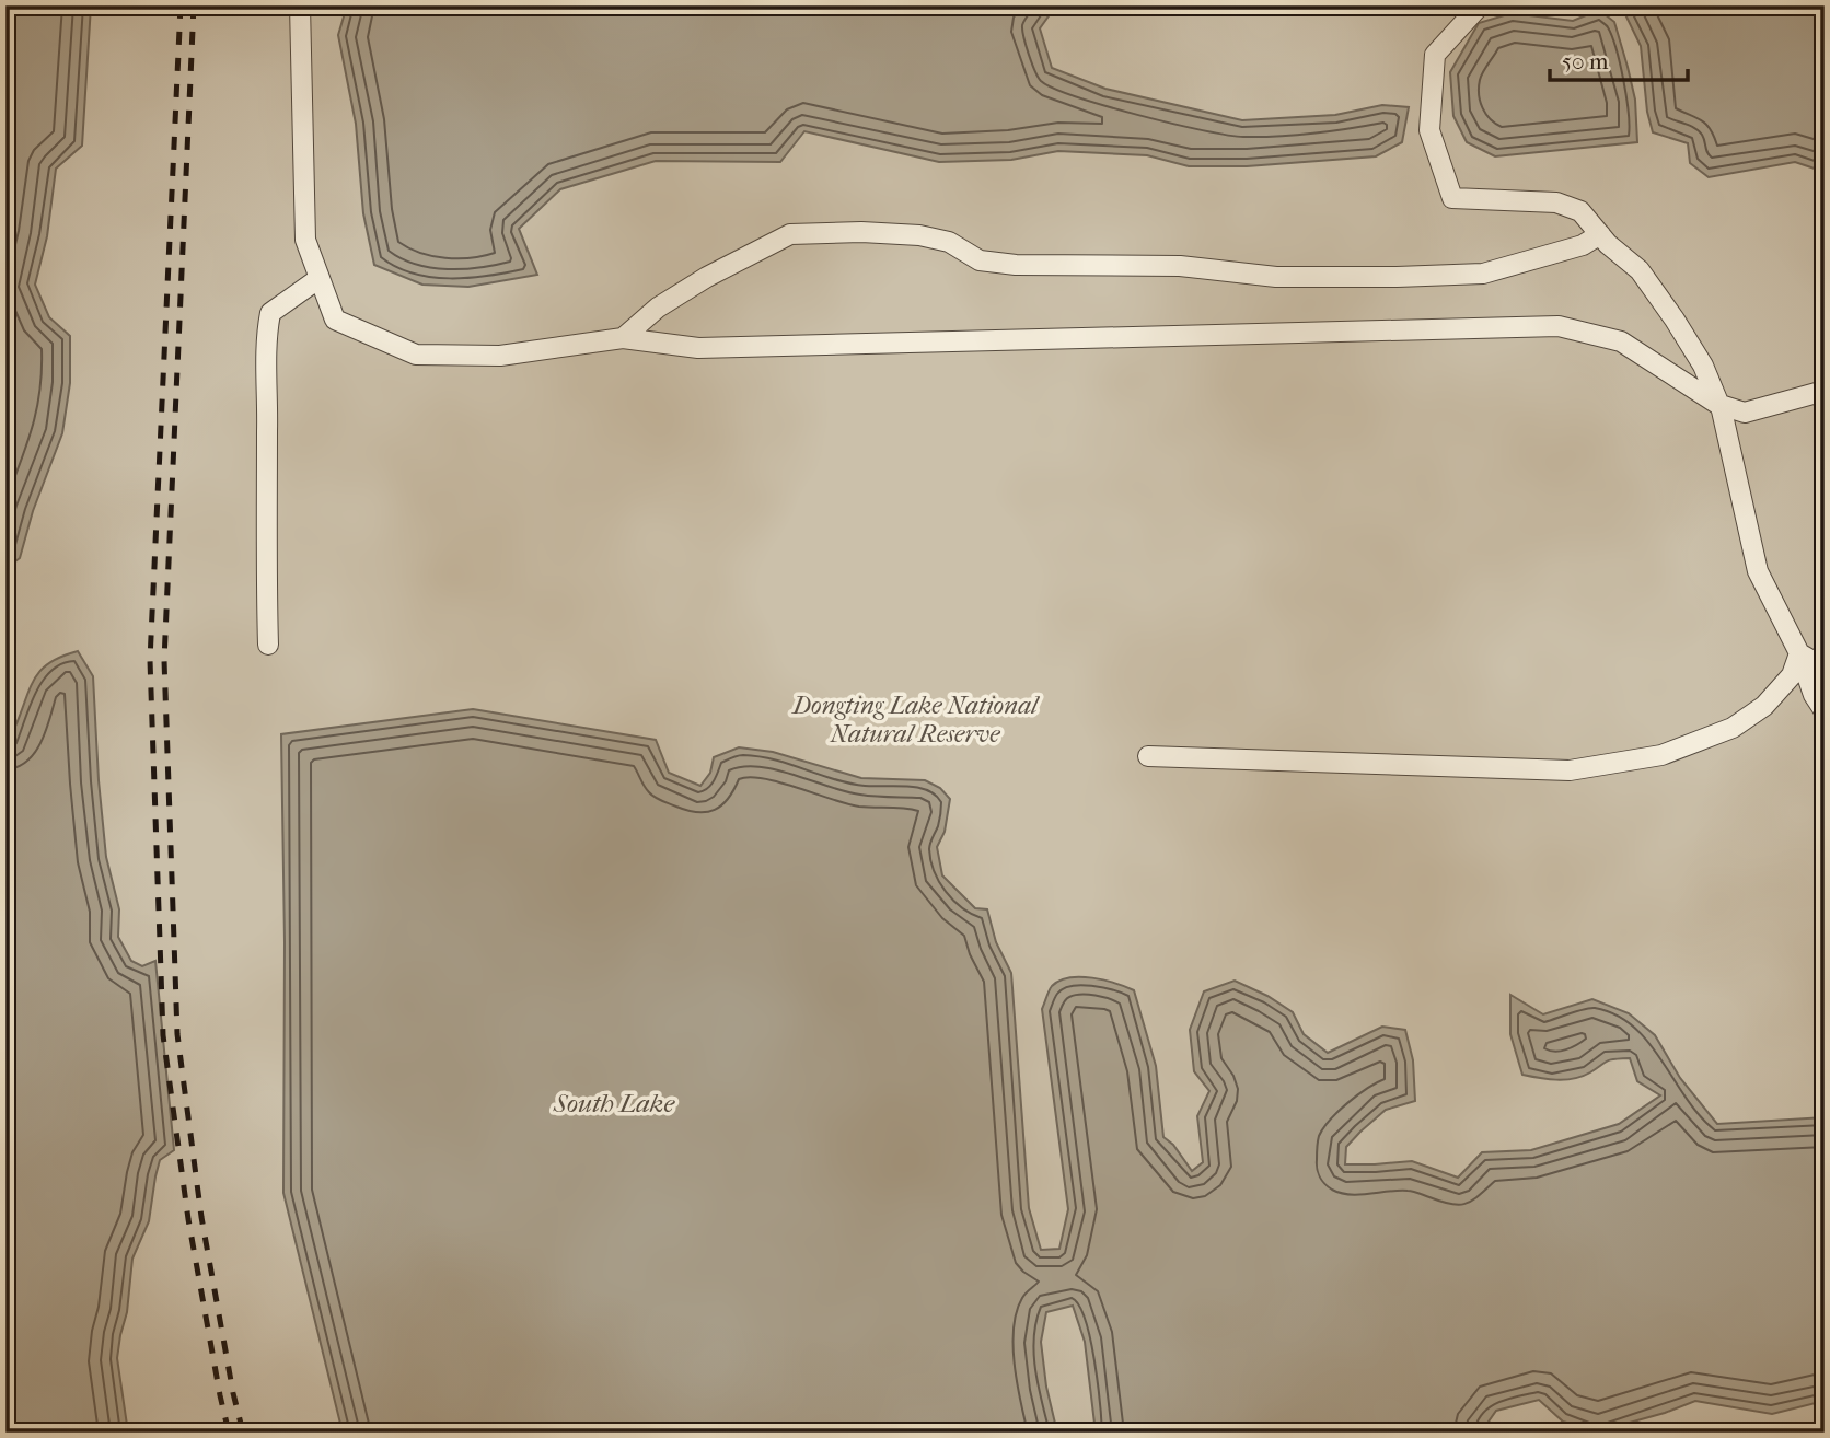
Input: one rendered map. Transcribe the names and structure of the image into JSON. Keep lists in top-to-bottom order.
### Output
{
  "water": ["South Lake"],
  "parks": ["Dongting Lake National Natural Reserve"],
  "scale_bar": "50 m"
}
